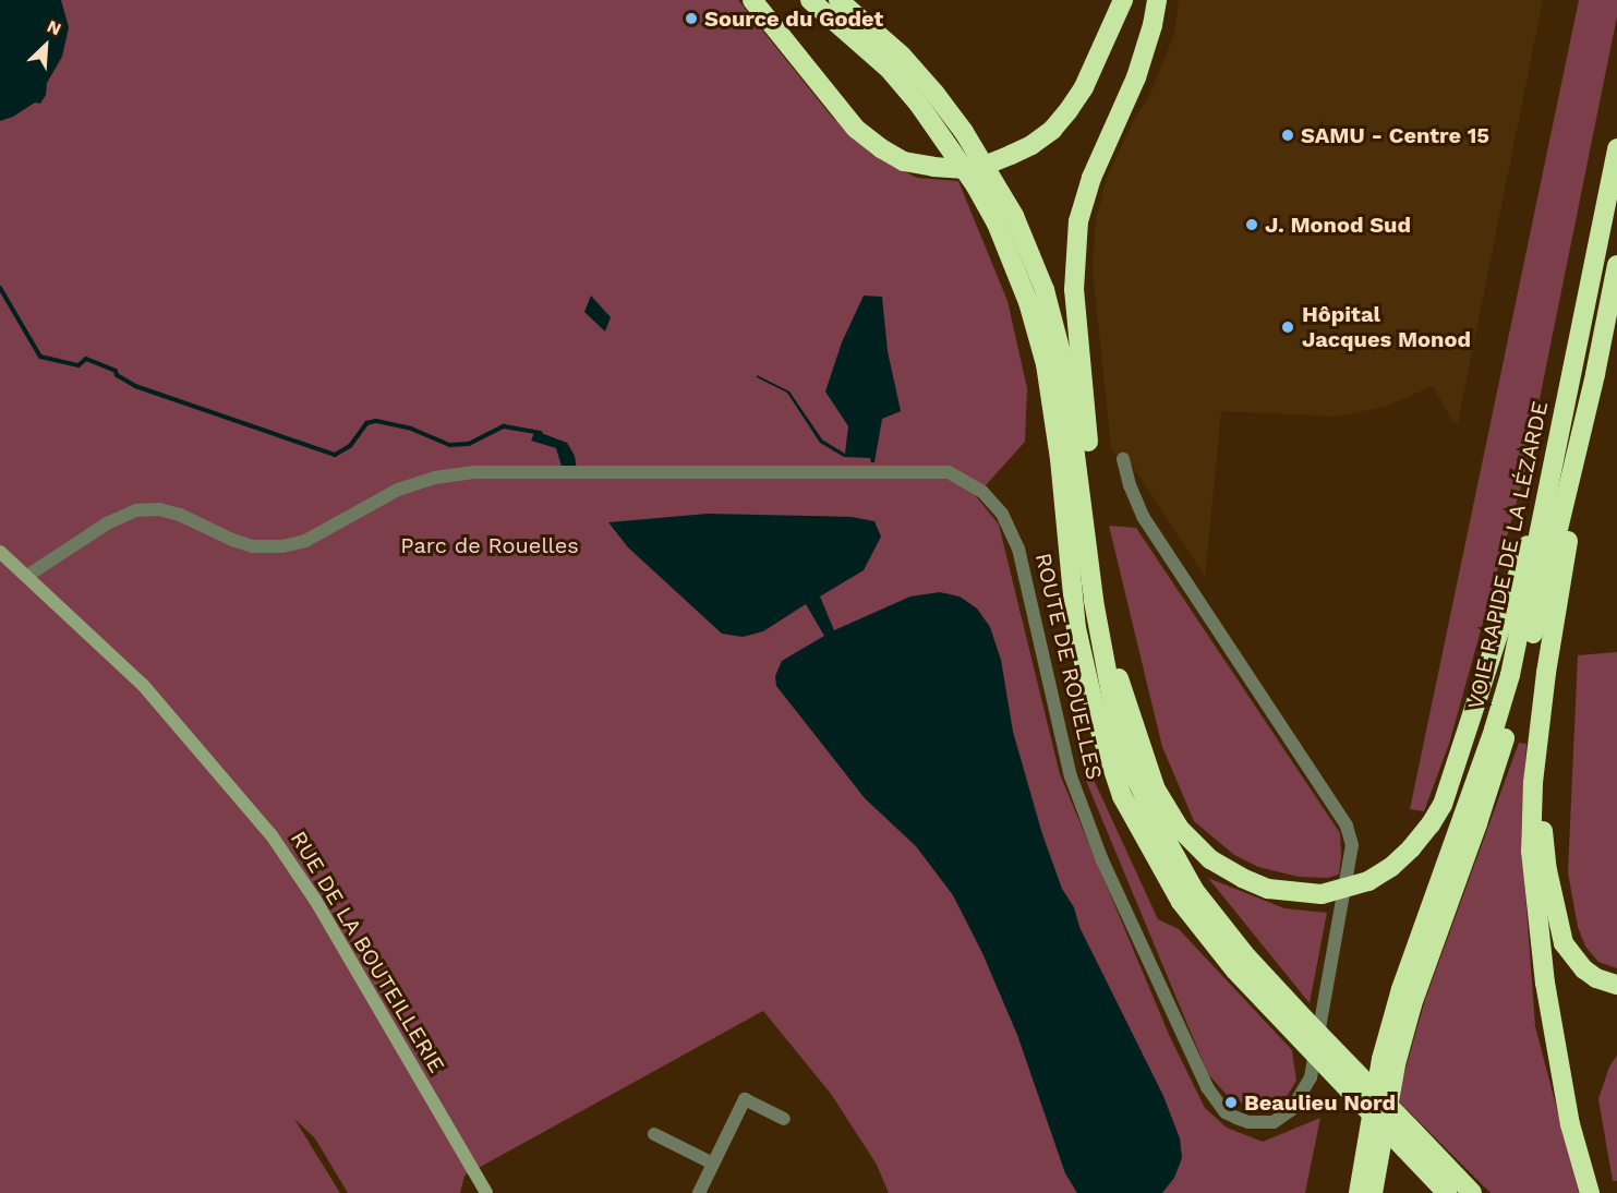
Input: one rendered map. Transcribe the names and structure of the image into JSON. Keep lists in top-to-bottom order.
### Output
{
  "streets": {
    "highway": ["VOIE RAPIDE DE LA LÉZARDE"],
    "street": ["ROUTE DE ROUELLES", "RUE DE LA BOUTEILLERIE"]
  },
  "crossings": [
    ["ROUTE DE ROUELLES", "RUE DE LA BOUTEILLERIE"]
  ],
  "parks": ["Parc de Rouelles"],
  "places": [
    "Source du Godet",
    "SAMU - Centre 15",
    "J. Monod Sud",
    "Hôpital Jacques Monod",
    "Beaulieu Nord"
  ],
  "north": "top right"
}
